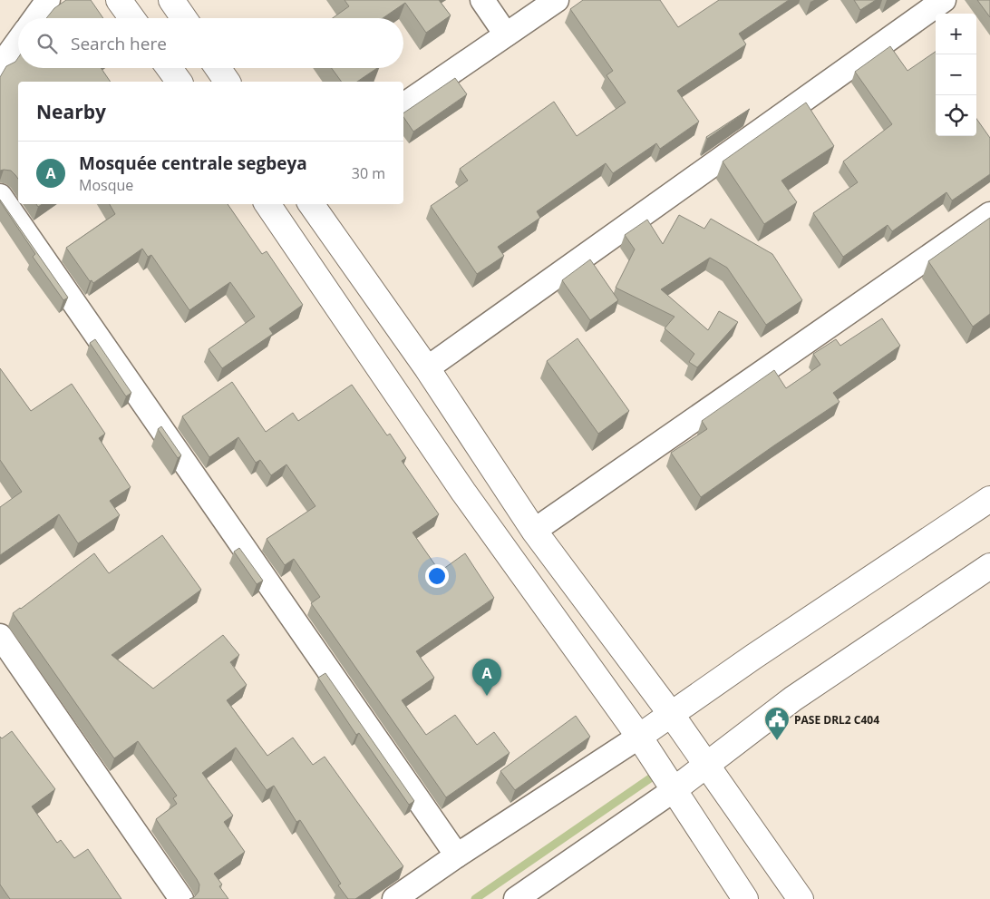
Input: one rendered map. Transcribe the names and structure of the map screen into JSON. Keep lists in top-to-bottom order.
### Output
{
  "places": {
    "public building": ["PASE DRL2 C404"]
  },
  "page": {
    "map_buttons": ["+", "−"],
    "search": "Search here",
    "heading": "Nearby",
    "list": [
      {
        "mark": "A",
        "name": "Mosquée centrale segbeya",
        "note": "Mosque",
        "value": "30 m"
      }
    ],
    "pins": "A"
  }
}
